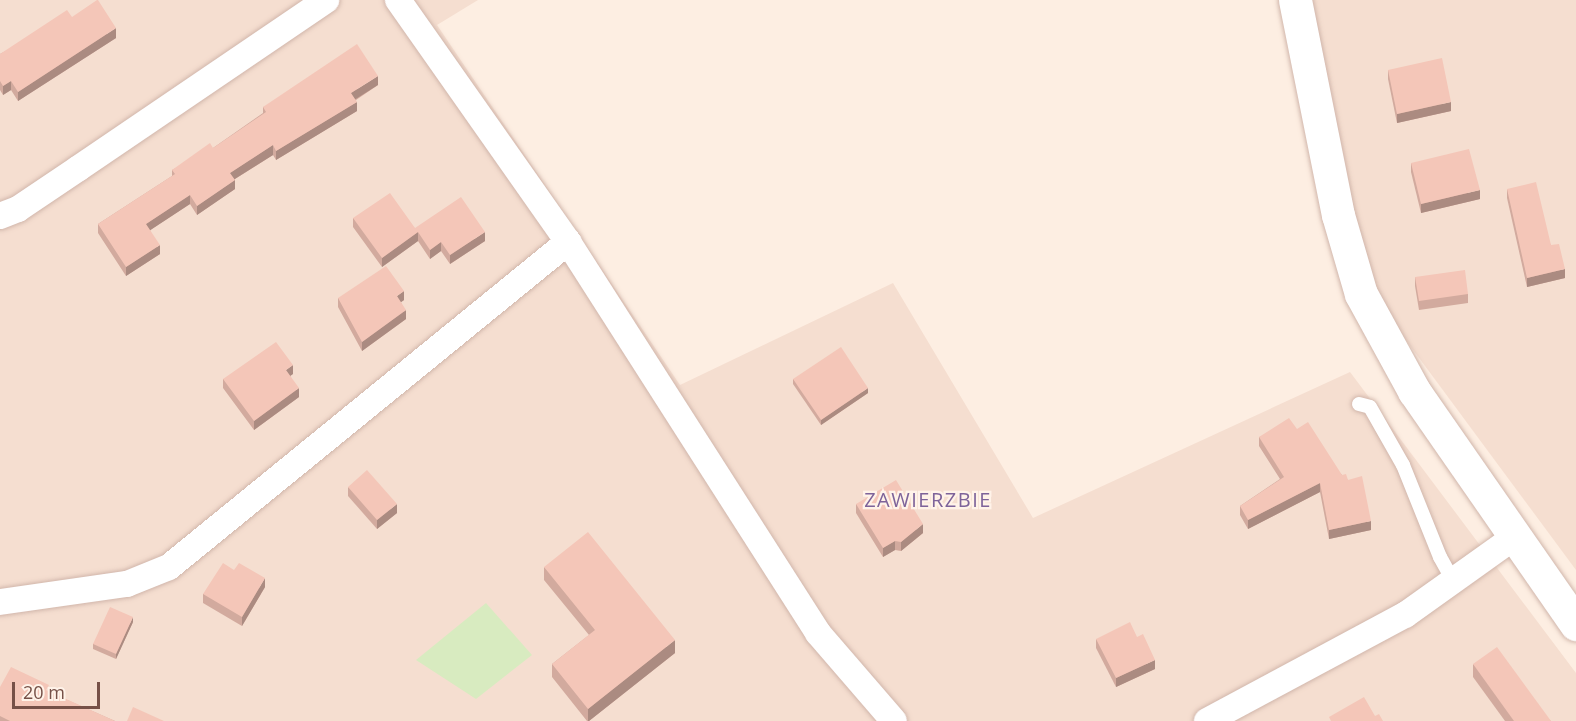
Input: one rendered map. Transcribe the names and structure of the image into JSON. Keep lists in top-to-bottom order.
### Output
{
  "districts": ["ZAWIERZBIE"],
  "scale_bar": "20 m"
}
